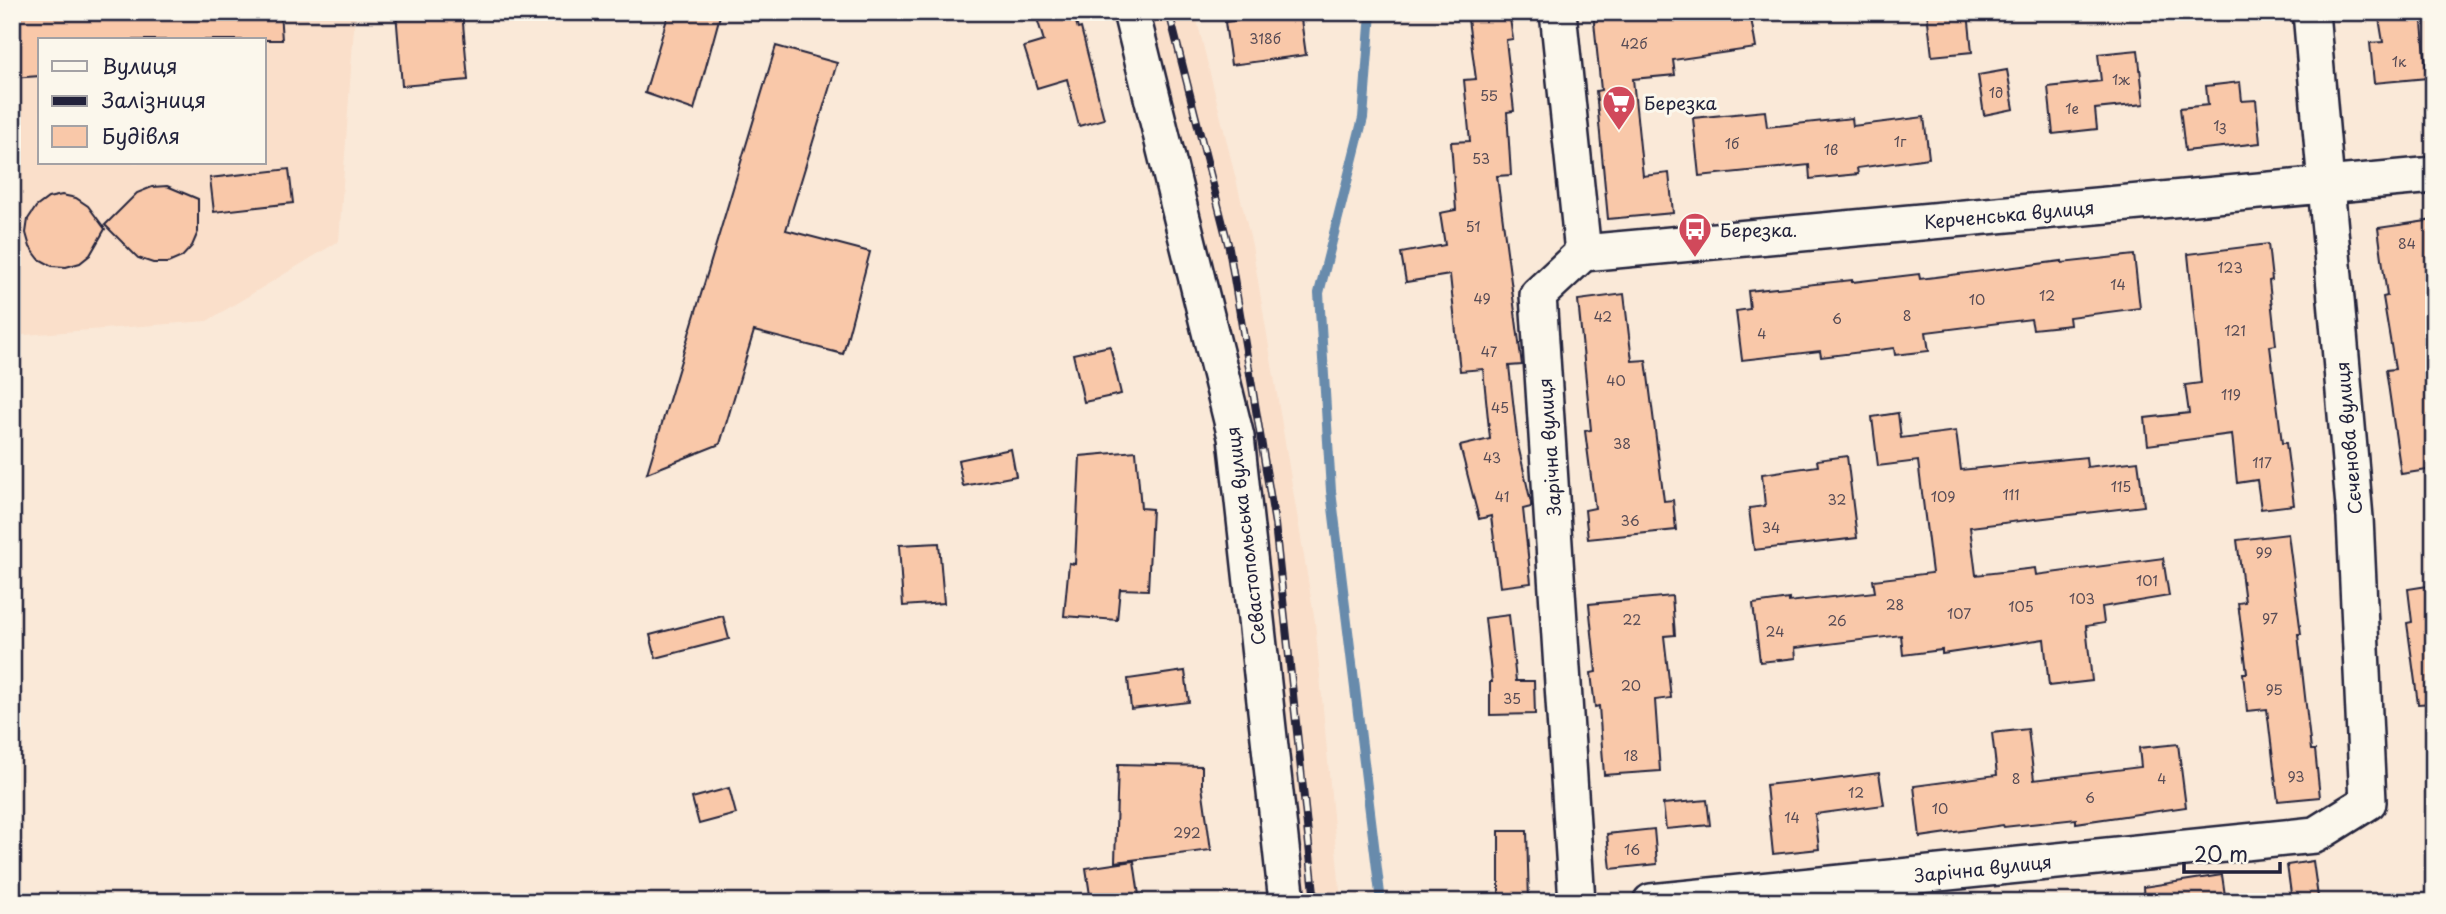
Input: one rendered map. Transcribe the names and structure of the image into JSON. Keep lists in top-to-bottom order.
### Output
{
  "streets": {
    "street": [
      "Керченська вулиця",
      "Сєченова вулиця",
      "Зарічна вулиця",
      "Севастопольська вулиця"
    ]
  },
  "crossings": [
    ["Керченська вулиця", "Сєченова вулиця"],
    ["Керченська вулиця", "Зарічна вулиця"],
    ["Сєченова вулиця", "Зарічна вулиця"]
  ],
  "places": {
    "supermarket": ["Березка"],
    "bus stop": ["Березка."]
  },
  "house_numbers": [
    "318б",
    "42б",
    "1к",
    "1ж",
    "1д",
    "55",
    "1е",
    "1з",
    "1г",
    "1б",
    "1в",
    "53",
    "51",
    "84",
    "123",
    "14",
    "12",
    "49",
    "10",
    "8",
    "42",
    "6",
    "121",
    "4",
    "47",
    "40",
    "119",
    "45",
    "38",
    "43",
    "117",
    "115",
    "111",
    "41",
    "109",
    "32",
    "36",
    "34",
    "99",
    "101",
    "103",
    "28",
    "105",
    "107",
    "97",
    "22",
    "26",
    "24",
    "20",
    "95",
    "35",
    "18",
    "93",
    "8",
    "4",
    "12",
    "6",
    "10",
    "14",
    "292",
    "16"
  ],
  "legend": ["Вулиця", "Залізниця", "Будівля"],
  "scale_bar": "20 m"
}
